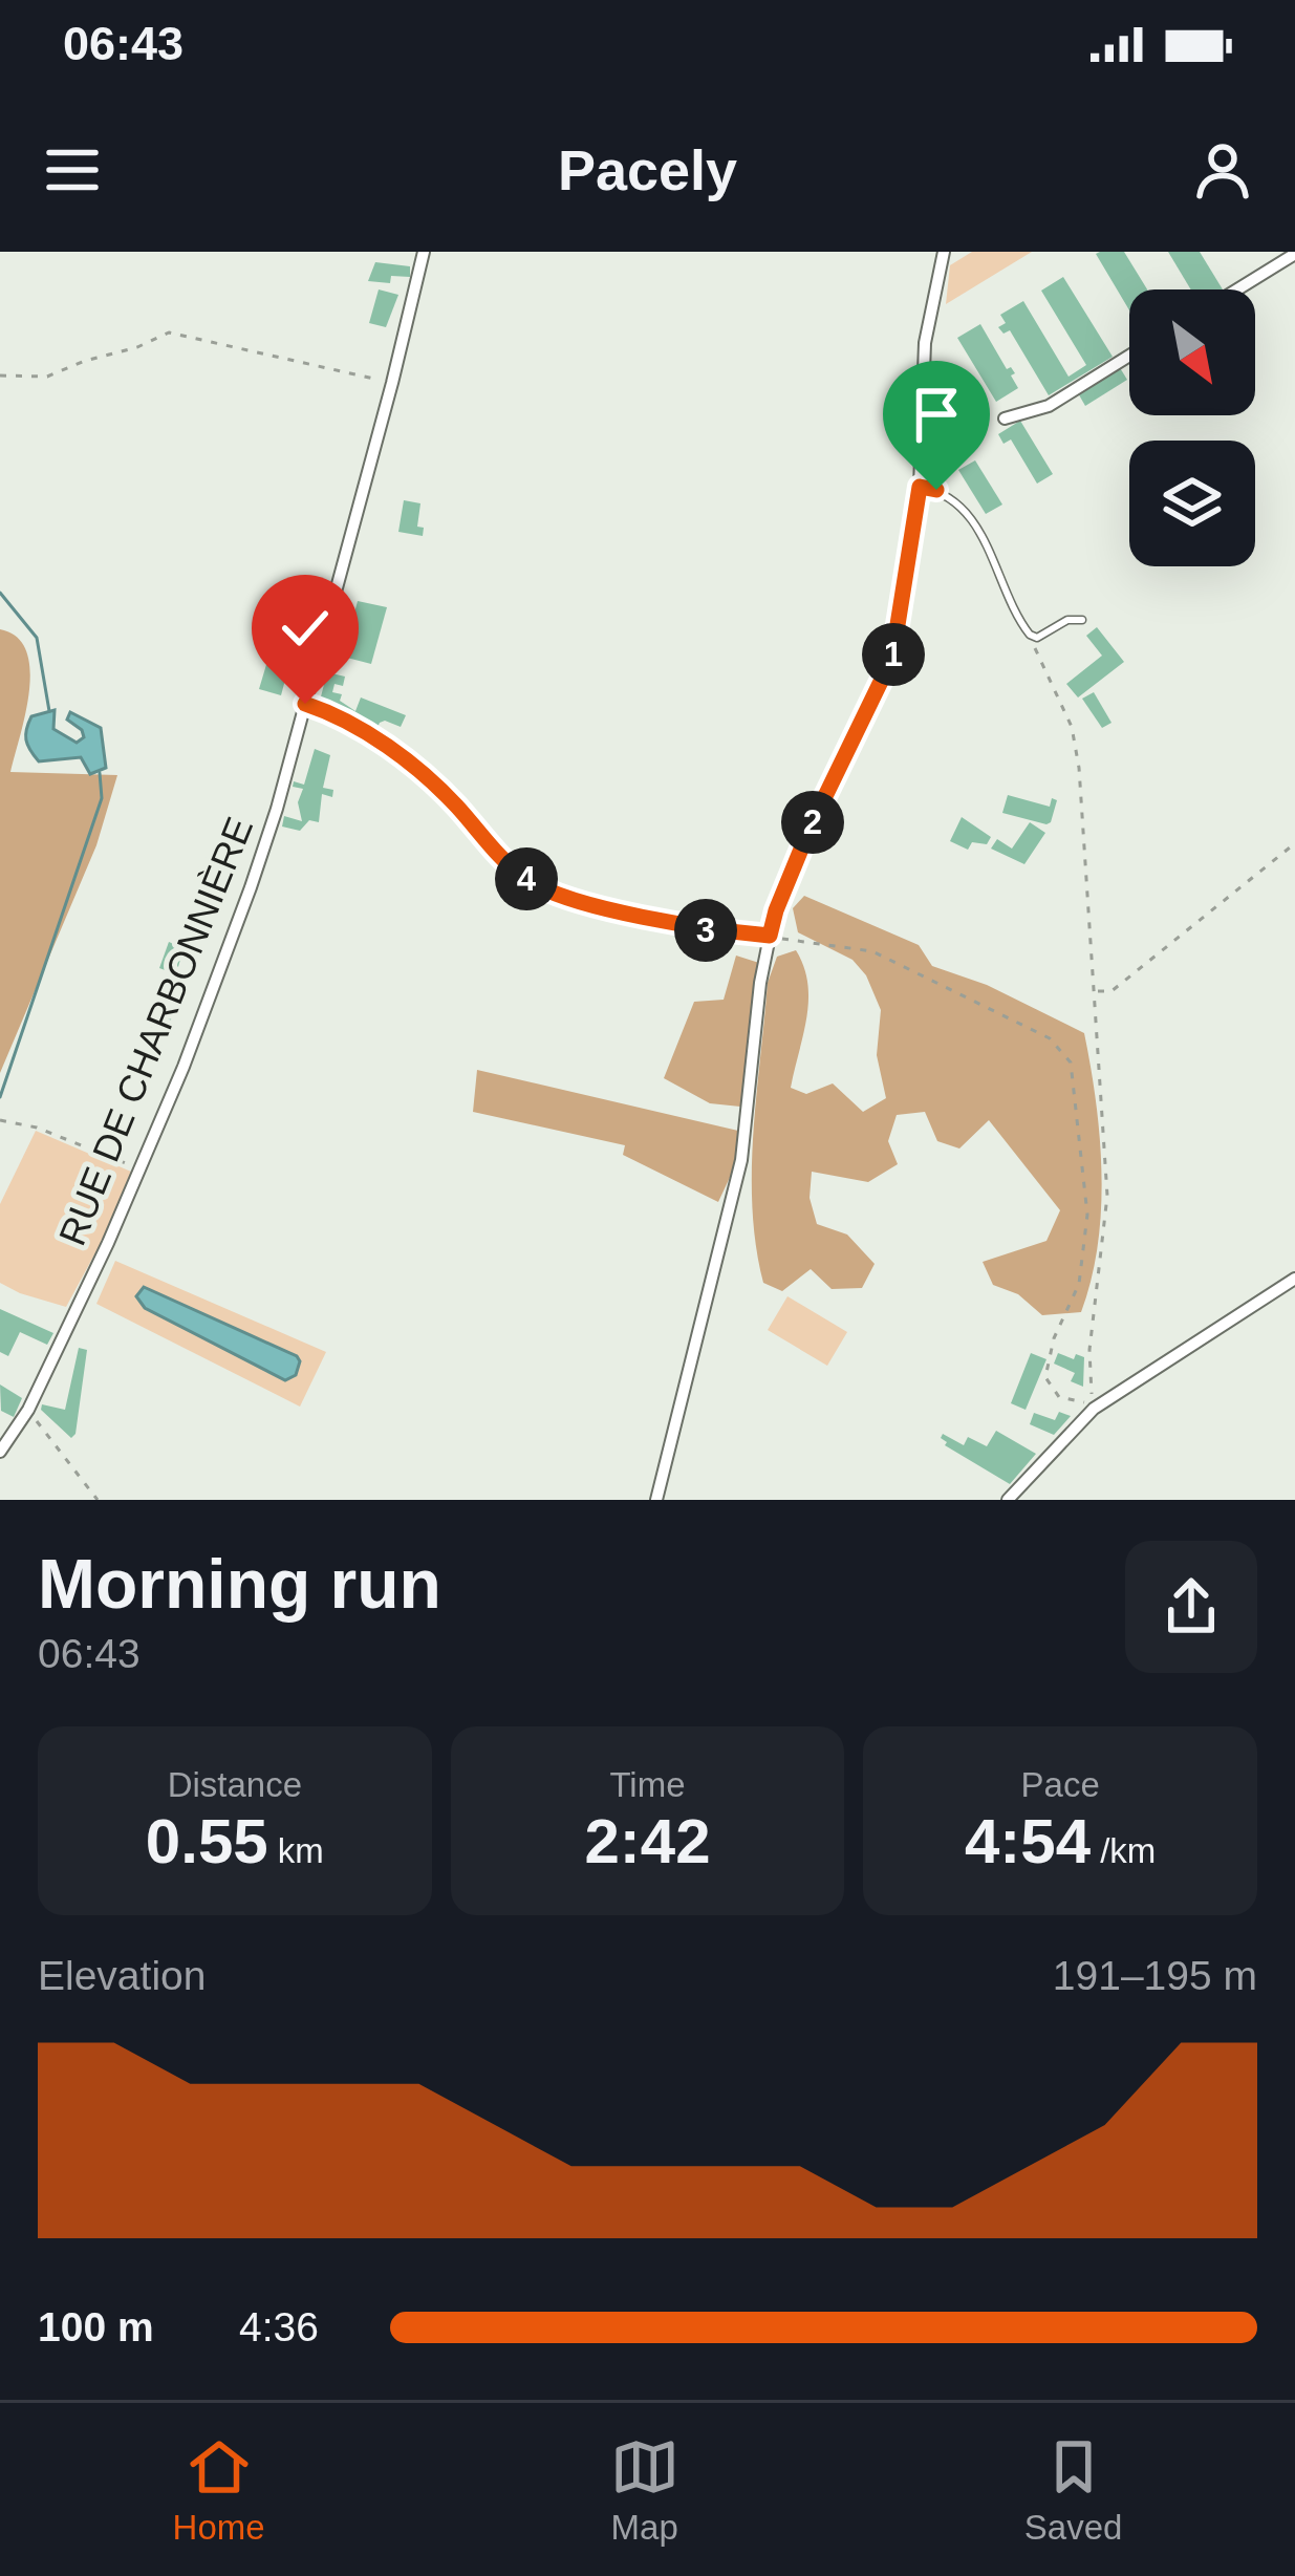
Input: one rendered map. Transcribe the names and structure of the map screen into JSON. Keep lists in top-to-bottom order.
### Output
{
  "streets": {
    "street": ["RUE DE CHARBONNIÈRE"]
  },
  "north": "bottom right",
  "page": {
    "status": "06:43",
    "header": "Pacely",
    "pins": [
      "1",
      "2",
      "4",
      "3"
    ],
    "heading": ["Morning run", "06:43"],
    "stats": [
      ["Distance", "0.55 km"],
      ["Time", "2:42"],
      ["Pace", "4:54 /km"]
    ],
    "chart": ["Elevation", "191–195 m"],
    "list": [
      {
        "name": "100 m",
        "note": "4:36"
      }
    ],
    "tabs": ["Home", "Map", "Saved"]
  }
}
